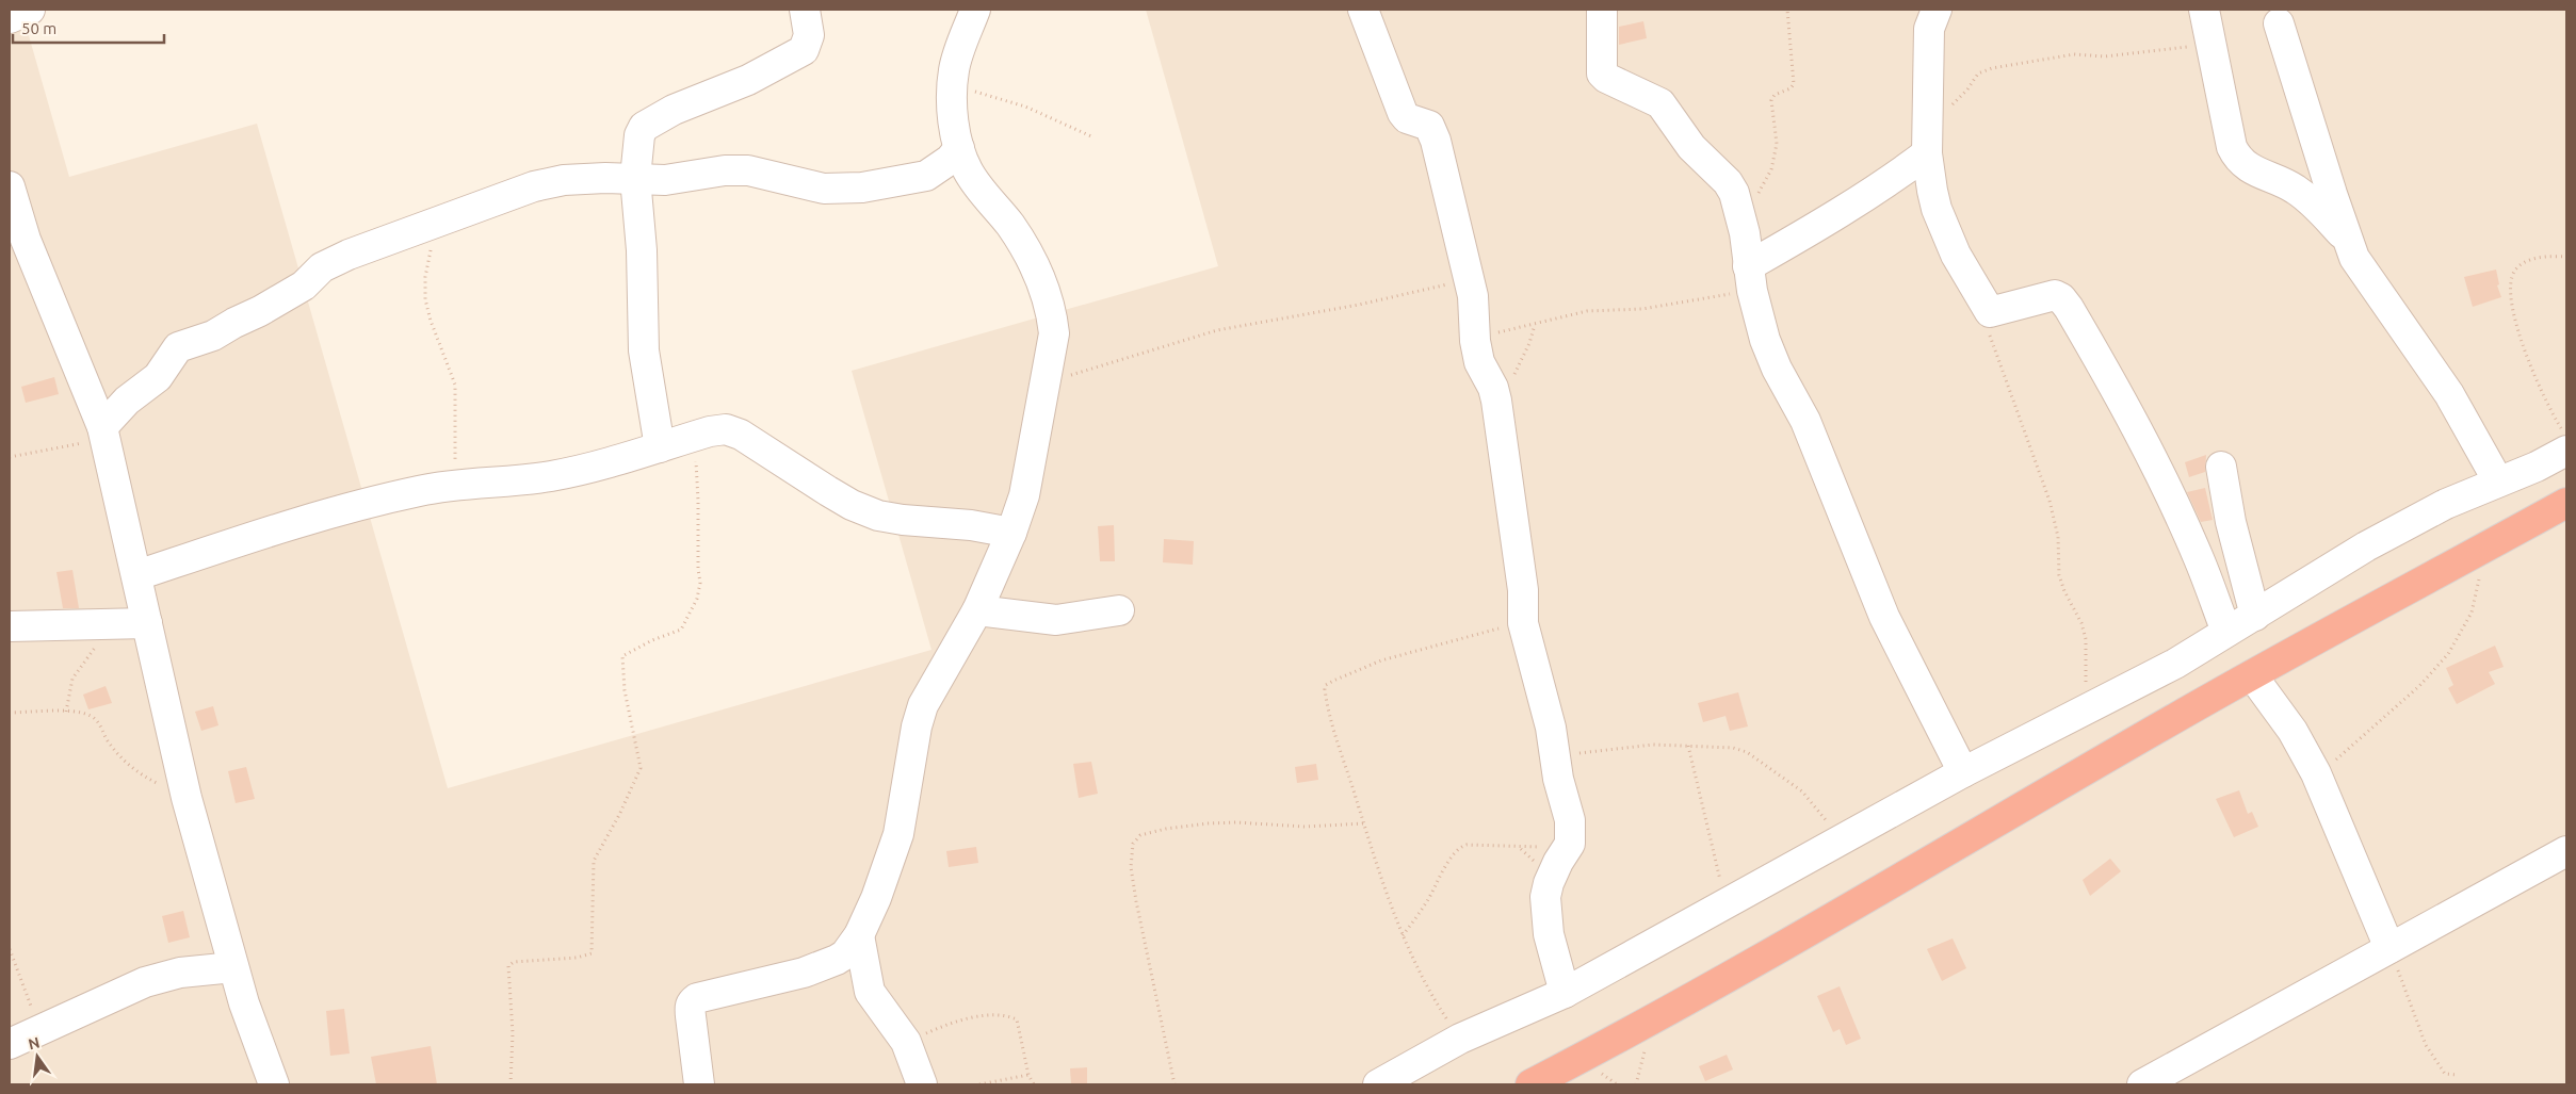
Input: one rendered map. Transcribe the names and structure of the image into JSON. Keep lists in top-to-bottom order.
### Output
{
  "scale_bar": "50 m",
  "north": "top"
}
